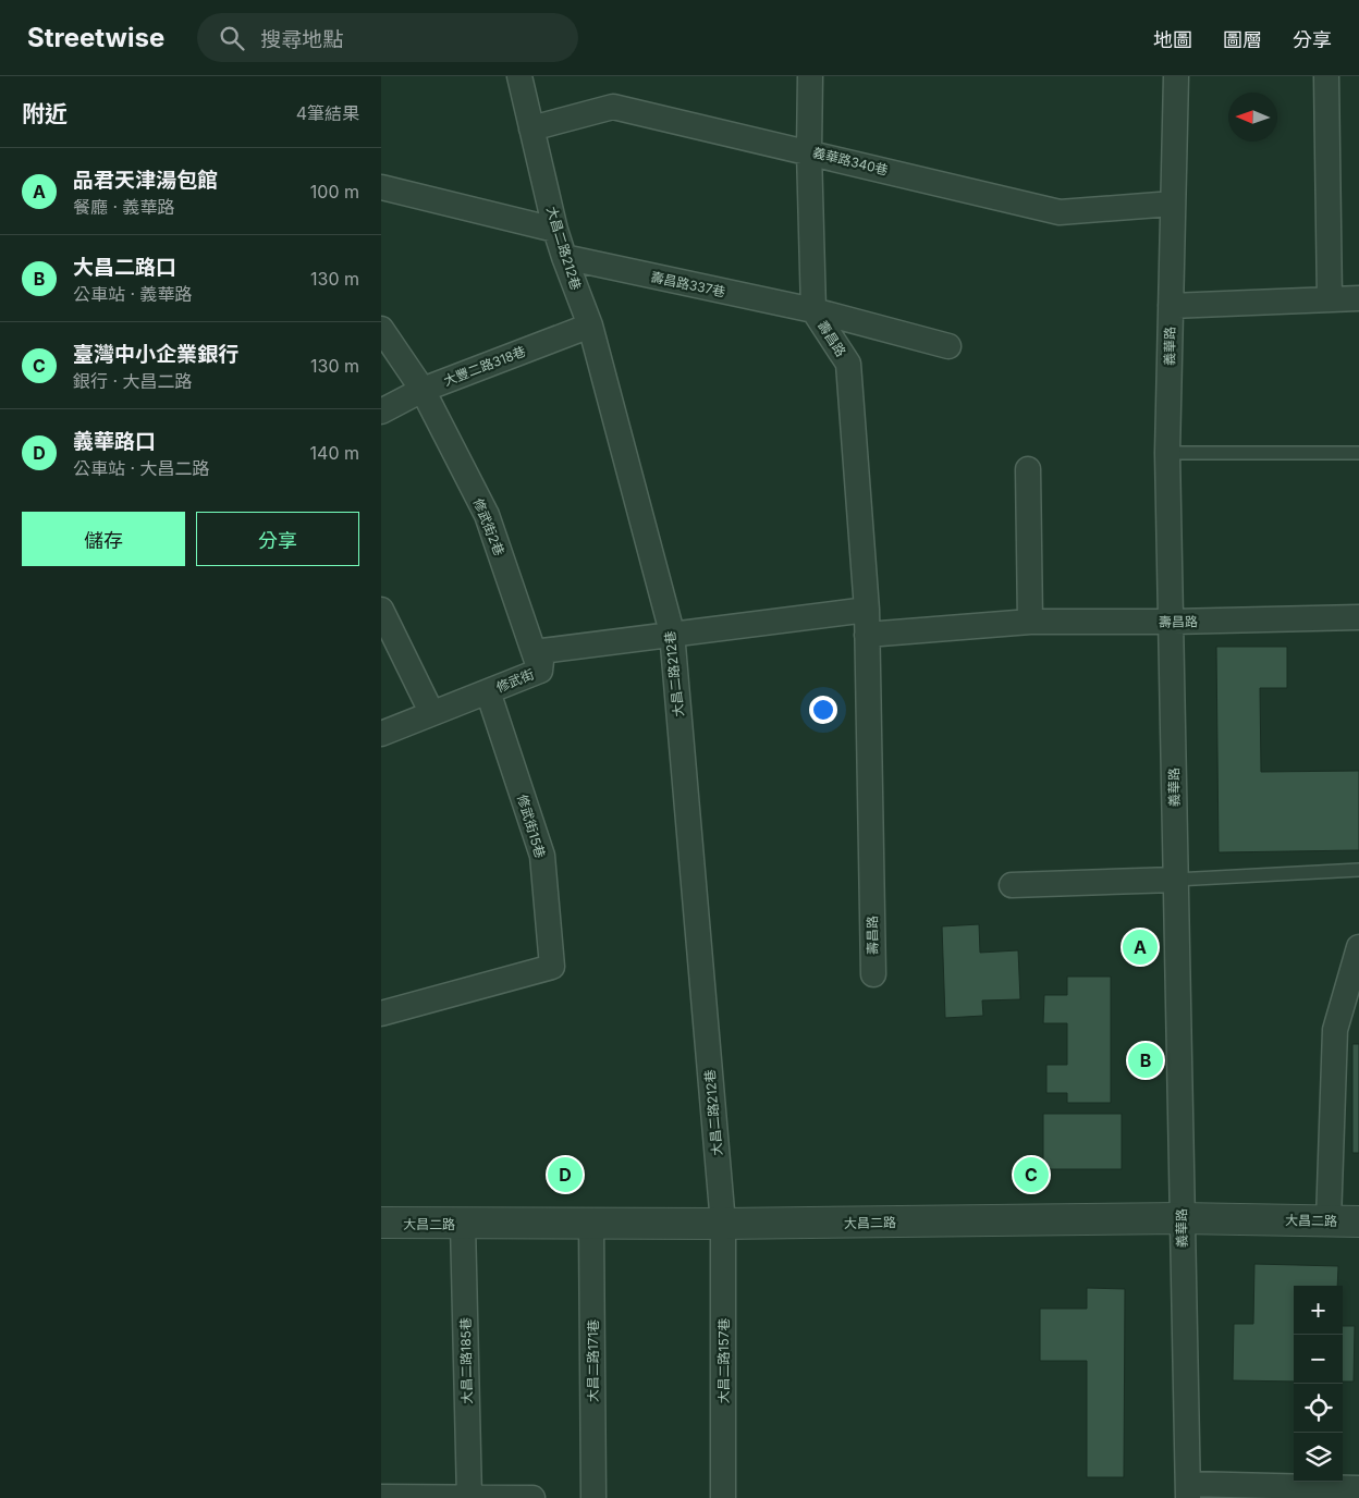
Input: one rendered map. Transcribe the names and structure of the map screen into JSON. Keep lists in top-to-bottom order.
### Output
{
  "streets": {
    "street": [
      "義華路340巷",
      "大昌二路212巷",
      "壽昌路337巷",
      "壽昌路",
      "義華路",
      "大豐二路318巷",
      "修武街2巷",
      "修武街",
      "修武街15巷",
      "大昌二路",
      "大昌二路185巷",
      "大昌二路171巷",
      "大昌二路157巷"
    ]
  },
  "crossings": [
    ["義華路340巷", "大昌二路212巷"],
    ["義華路340巷", "壽昌路"],
    ["義華路340巷", "義華路"],
    ["大昌二路212巷", "壽昌路337巷"],
    ["大昌二路212巷", "大豐二路318巷"],
    ["大昌二路212巷", "修武街"],
    ["大昌二路212巷", "大昌二路"],
    ["大昌二路212巷", "大昌二路157巷"],
    ["壽昌路337巷", "壽昌路"],
    ["壽昌路", "義華路"],
    ["義華路", "大昌二路"],
    ["大豐二路318巷", "修武街2巷"],
    ["修武街2巷", "修武街"],
    ["修武街", "修武街15巷"],
    ["大昌二路", "大昌二路185巷"],
    ["大昌二路", "大昌二路171巷"],
    ["大昌二路", "大昌二路157巷"]
  ],
  "north": "left",
  "page": {
    "header": "Streetwise",
    "search": "搜尋地點",
    "nav": ["地圖", "圖層", "分享"],
    "heading": ["附近", "4筆結果"],
    "list": [
      {
        "mark": "A",
        "name": "品君天津湯包館",
        "note": "餐廳 · 義華路",
        "value": "100 m"
      },
      {
        "mark": "B",
        "name": "大昌二路口",
        "note": "公車站 · 義華路",
        "value": "130 m"
      },
      {
        "mark": "C",
        "name": "臺灣中小企業銀行",
        "note": "銀行 · 大昌二路",
        "value": "130 m"
      },
      {
        "mark": "D",
        "name": "義華路口",
        "note": "公車站 · 大昌二路",
        "value": "140 m"
      }
    ],
    "buttons": ["儲存", "分享"],
    "pins": [
      "A",
      "B",
      "C",
      "D"
    ],
    "map_buttons": ["+", "−"]
  }
}
